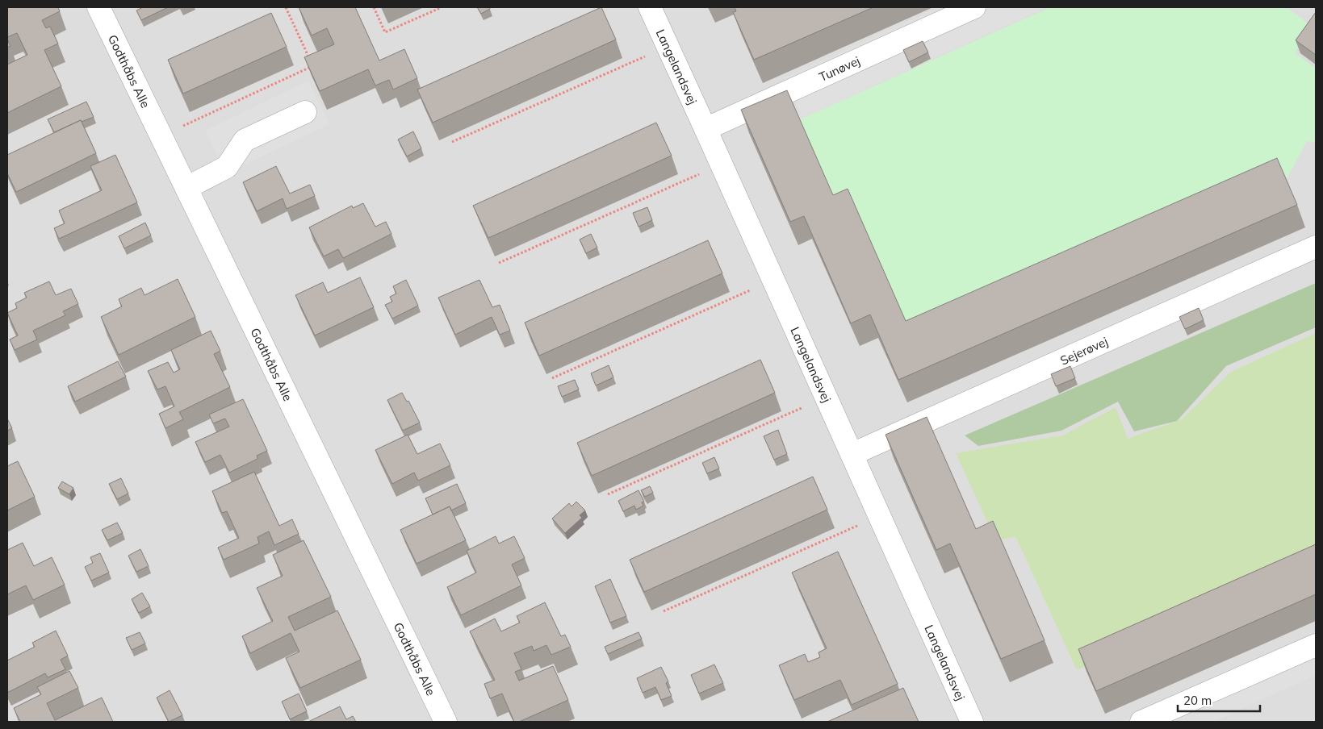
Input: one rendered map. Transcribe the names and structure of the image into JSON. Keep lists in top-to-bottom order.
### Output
{
  "streets": {
    "street": [
      "Langelandsvej",
      "Tunøvej",
      "Godthåbs Alle",
      "Sejerøvej"
    ]
  },
  "crossings": [
    ["Langelandsvej", "Tunøvej"],
    ["Langelandsvej", "Sejerøvej"]
  ],
  "scale_bar": "20 m"
}
